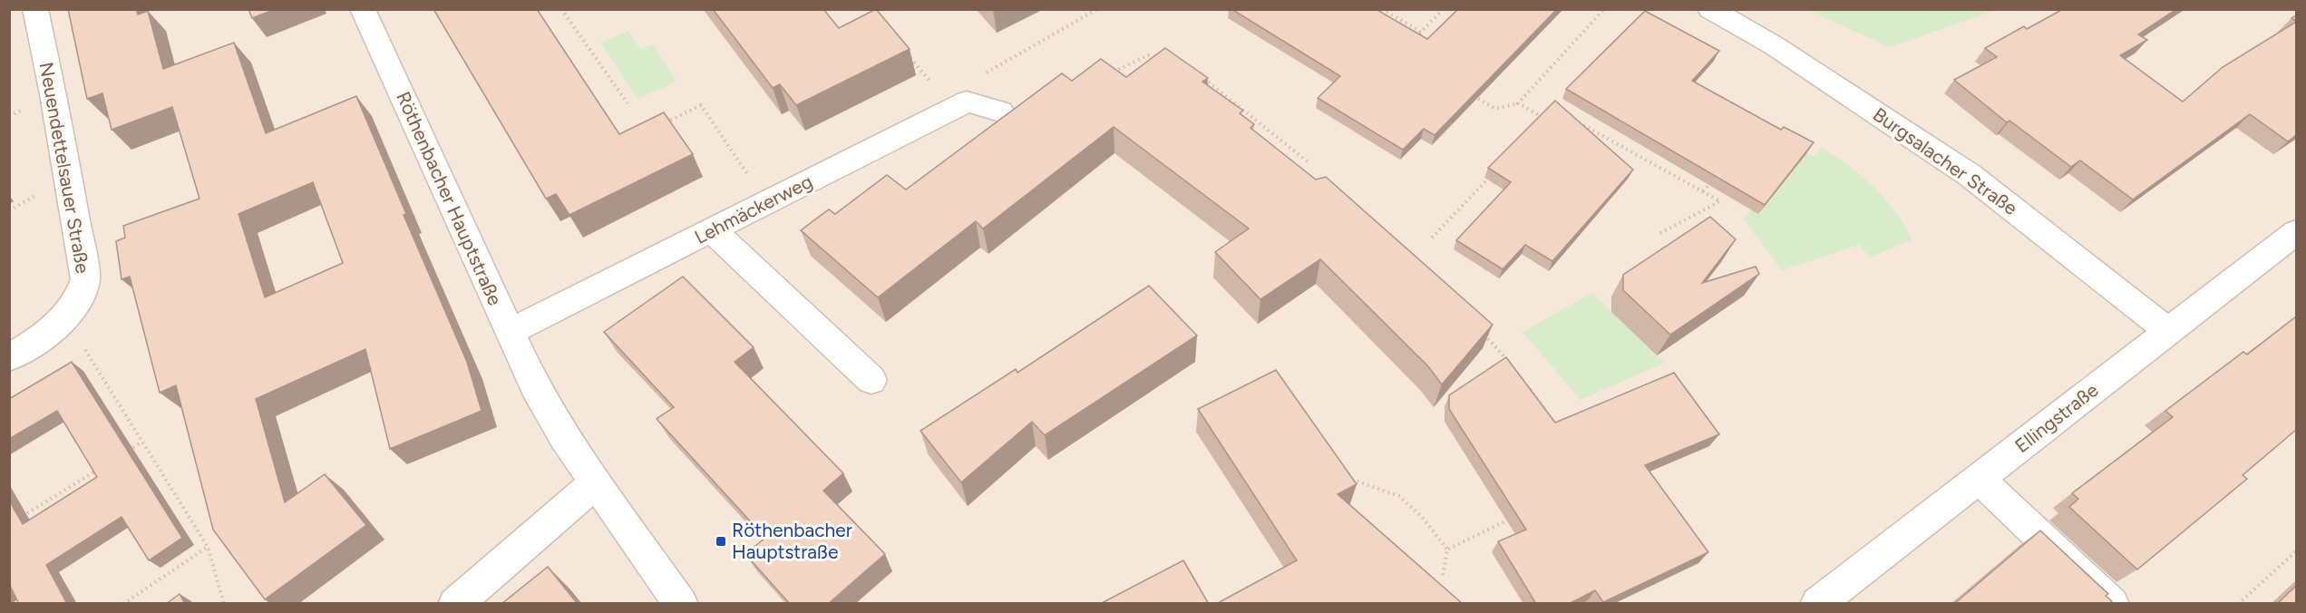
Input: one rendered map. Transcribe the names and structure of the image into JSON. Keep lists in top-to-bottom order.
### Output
{
  "streets": {
    "street": [
      "Burgsalacher Straße",
      "Neuendettelsauer Straße",
      "Röthenbacher Hauptstraße",
      "Lehmäckerweg",
      "Ellingstraße"
    ]
  },
  "crossings": [
    ["Burgsalacher Straße", "Ellingstraße"],
    ["Röthenbacher Hauptstraße", "Lehmäckerweg"]
  ],
  "places": {
    "transit": ["Röthenbacher Hauptstraße"]
  }
}
